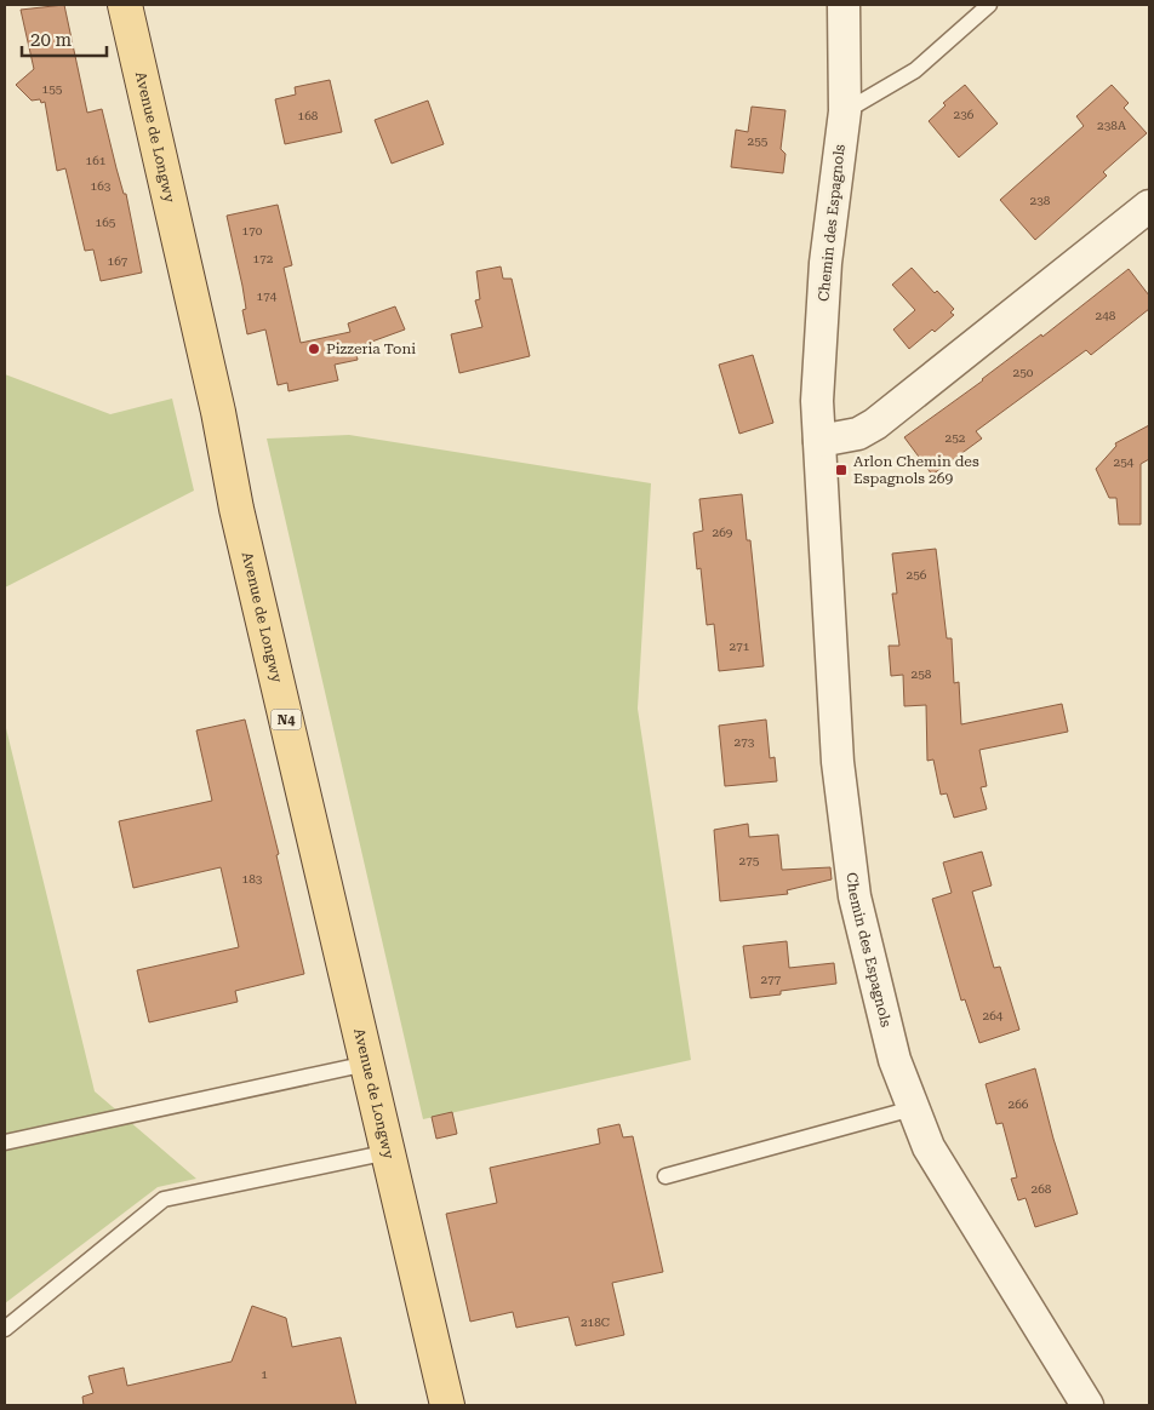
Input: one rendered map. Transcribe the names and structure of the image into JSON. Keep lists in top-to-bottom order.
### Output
{
  "streets": {
    "main road": ["Avenue de Longwy", "N4"],
    "street": ["Chemin des Espagnols"]
  },
  "places": {
    "other": ["Pizzeria Toni"],
    "transit": ["Arlon Chemin des Espagnols 269"]
  },
  "house_numbers": [
    "155",
    "236",
    "168",
    "238A",
    "255",
    "161",
    "163",
    "238",
    "165",
    "170",
    "172",
    "167",
    "174",
    "248",
    "250",
    "252",
    "254",
    "269",
    "256",
    "271",
    "258",
    "273",
    "275",
    "183",
    "277",
    "264",
    "266",
    "268",
    "218C",
    "1"
  ],
  "scale_bar": "20 m"
}
